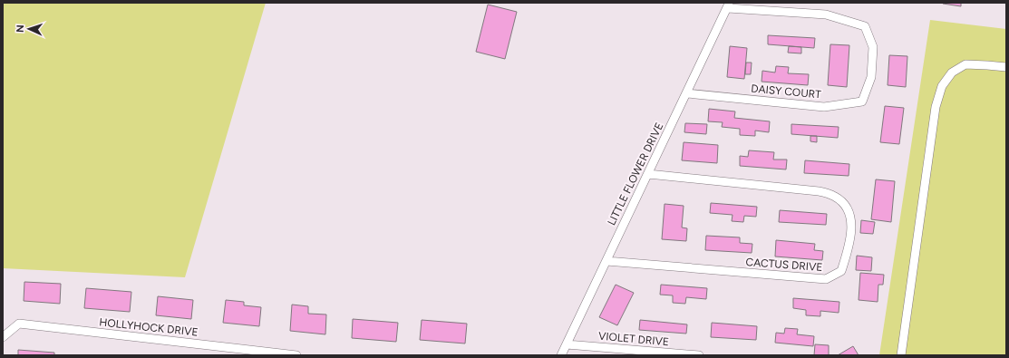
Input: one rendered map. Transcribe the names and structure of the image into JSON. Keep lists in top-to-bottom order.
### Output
{
  "streets": {
    "lane": [
      "DAISY COURT",
      "LITTLE FLOWER DRIVE",
      "CACTUS DRIVE",
      "HOLLYHOCK DRIVE",
      "VIOLET DRIVE"
    ]
  },
  "crossings": [
    ["DAISY COURT", "LITTLE FLOWER DRIVE"],
    ["LITTLE FLOWER DRIVE", "CACTUS DRIVE"],
    ["LITTLE FLOWER DRIVE", "VIOLET DRIVE"]
  ],
  "north": "left"
}
